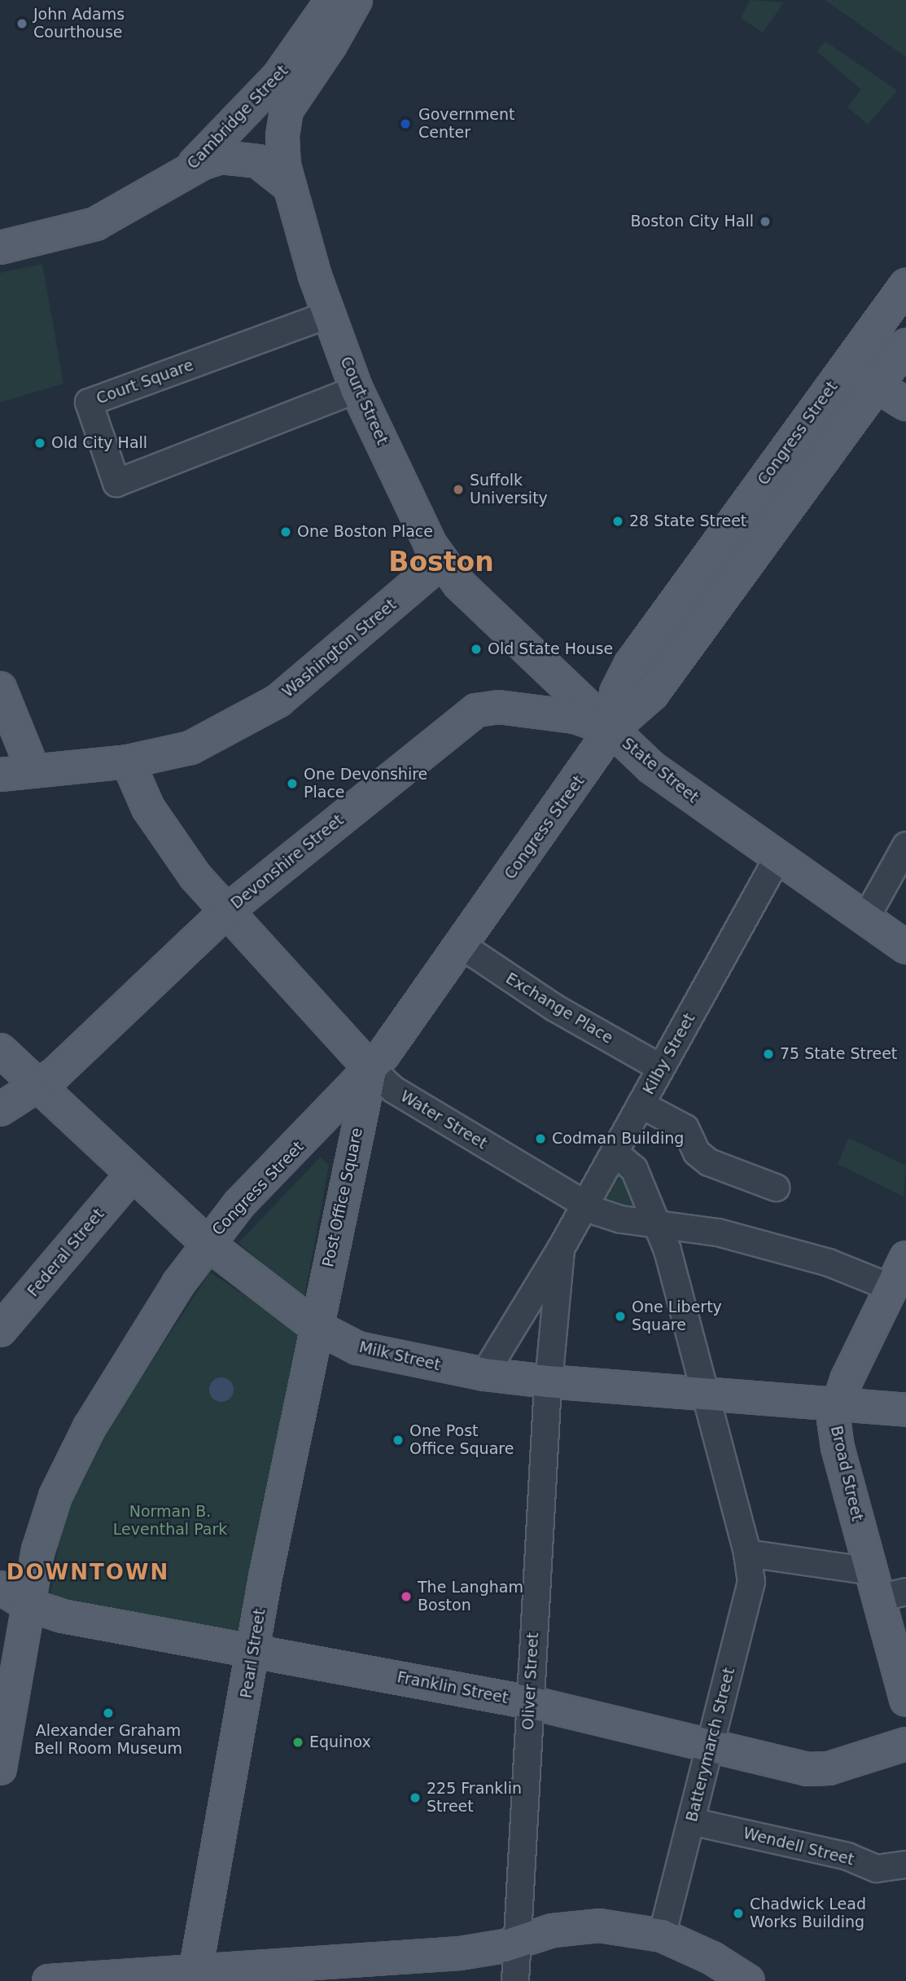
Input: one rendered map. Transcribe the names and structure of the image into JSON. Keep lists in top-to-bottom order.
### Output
{
  "streets": {
    "main road": [
      "Cambridge Street",
      "Court Street",
      "Congress Street",
      "Washington Street",
      "State Street",
      "Devonshire Street",
      "Water Street",
      "Post Office Square",
      "Federal Street",
      "Milk Street",
      "Broad Street",
      "Pearl Street",
      "Franklin Street"
    ],
    "street": [
      "Court Square",
      "Exchange Place",
      "Kilby Street",
      "Oliver Street",
      "Batterymarch Street",
      "Wendell Street"
    ]
  },
  "crossings": [
    ["Cambridge Street", "Court Street"],
    ["Court Square", "Court Street"],
    ["Court Street", "Washington Street"],
    ["Court Street", "State Street"],
    ["Congress Street", "State Street"],
    ["Congress Street", "Devonshire Street"],
    ["Congress Street", "Exchange Place"],
    ["Congress Street", "Water Street"],
    ["Congress Street", "Post Office Square"],
    ["Congress Street", "Milk Street"],
    ["Congress Street", "Franklin Street"],
    ["Washington Street", "State Street"],
    ["Washington Street", "Water Street"],
    ["State Street", "Devonshire Street"],
    ["State Street", "Kilby Street"],
    ["Devonshire Street", "Water Street"],
    ["Devonshire Street", "Milk Street"],
    ["Exchange Place", "Kilby Street"],
    ["Kilby Street", "Water Street"],
    ["Kilby Street", "Milk Street"],
    ["Kilby Street", "Oliver Street"],
    ["Kilby Street", "Batterymarch Street"],
    ["Water Street", "Post Office Square"],
    ["Water Street", "Broad Street"],
    ["Water Street", "Batterymarch Street"],
    ["Post Office Square", "Milk Street"],
    ["Post Office Square", "Pearl Street"],
    ["Federal Street", "Milk Street"],
    ["Milk Street", "Broad Street"],
    ["Milk Street", "Pearl Street"],
    ["Milk Street", "Oliver Street"],
    ["Milk Street", "Batterymarch Street"],
    ["Pearl Street", "Franklin Street"],
    ["Oliver Street", "Franklin Street"],
    ["Franklin Street", "Batterymarch Street"],
    ["Batterymarch Street", "Wendell Street"]
  ],
  "districts": ["Boston", "DOWNTOWN"],
  "parks": ["Norman B. Leventhal Park"],
  "places": [
    "John Adams Courthouse",
    "Government Center",
    "Boston City Hall",
    "Old City Hall",
    "Suffolk University",
    "28 State Street",
    "One Boston Place",
    "Old State House",
    "One Devonshire Place",
    "75 State Street",
    "Codman Building",
    "One Liberty Square",
    "One Post Office Square",
    "The Langham Boston",
    "Alexander Graham Bell Room Museum",
    "Equinox",
    "225 Franklin Street",
    "Chadwick Lead Works Building"
  ]
}
